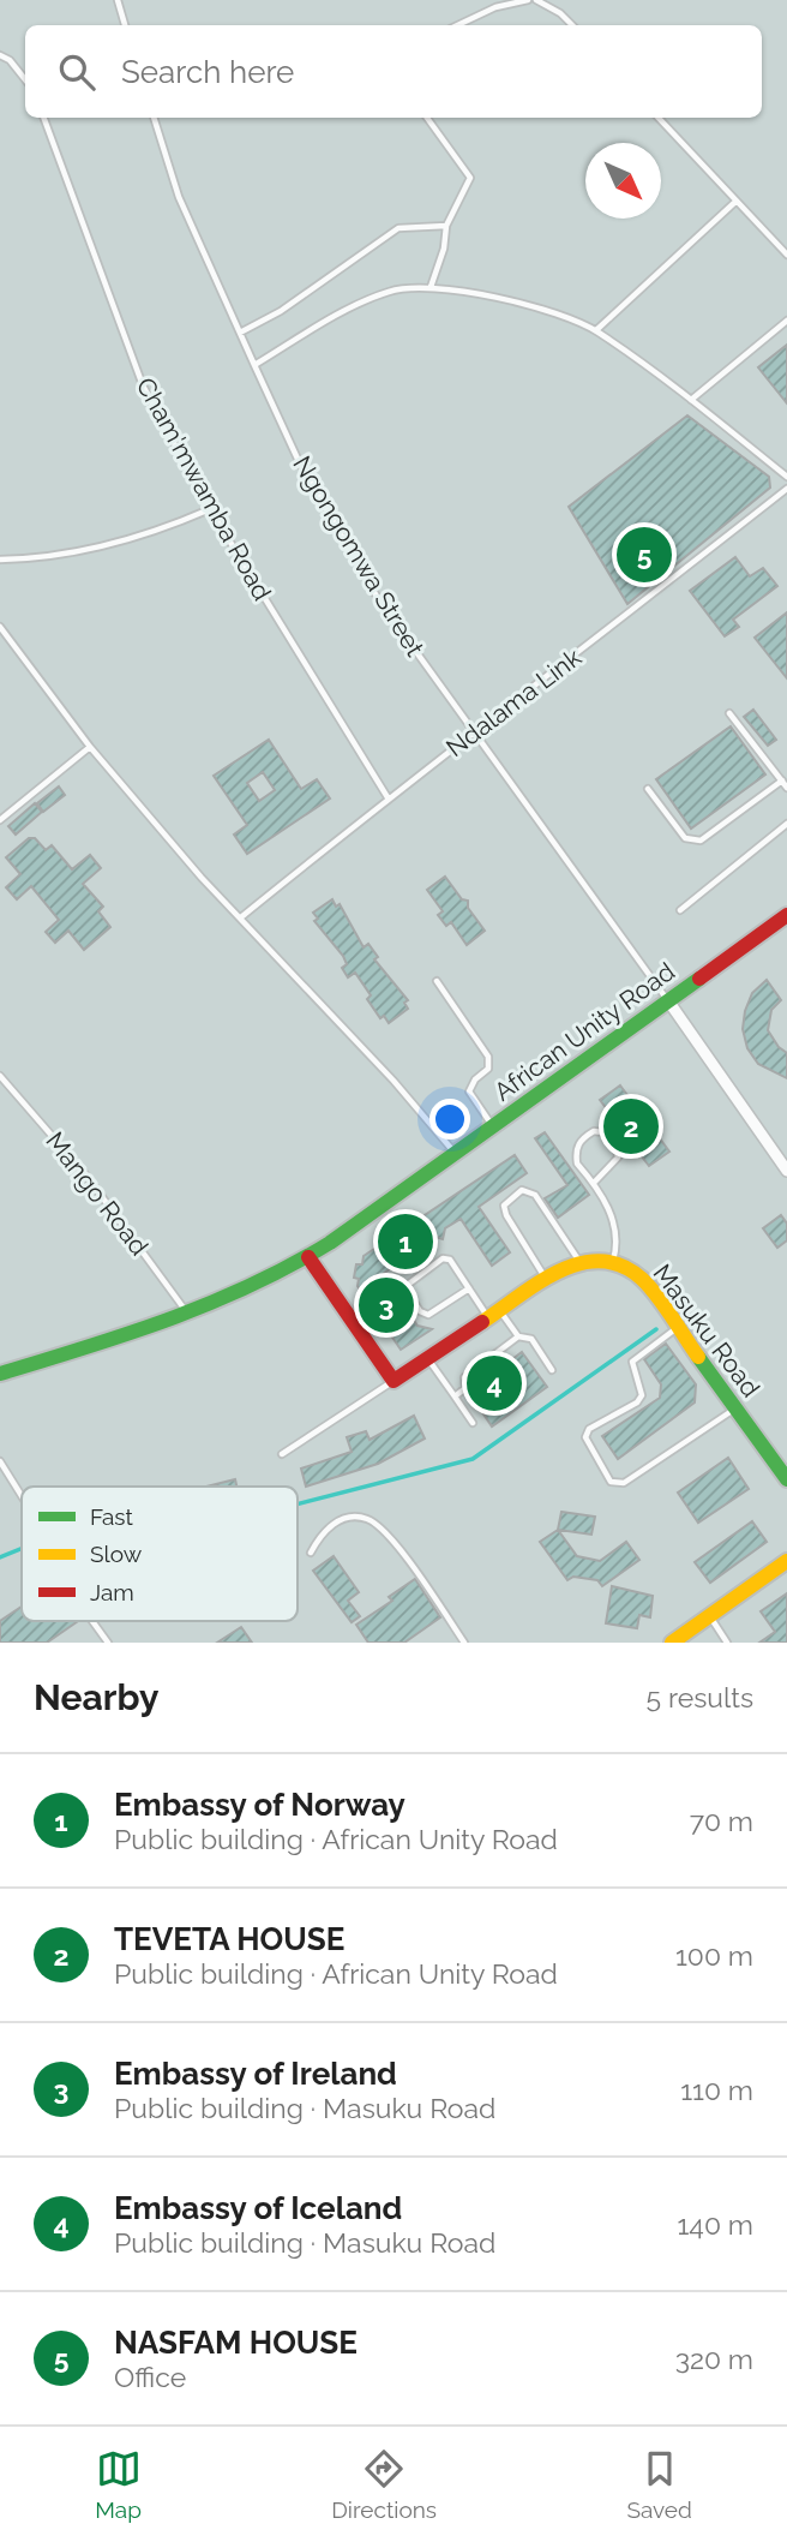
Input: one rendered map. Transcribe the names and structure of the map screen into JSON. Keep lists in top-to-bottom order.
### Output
{
  "streets": {
    "street": ["African Unity Road", "Masuku Road"],
    "lane": [
      "Cham'mwamba Road",
      "Ngongomwa Street",
      "Ndalama Link",
      "Mango Road"
    ]
  },
  "crossings": [
    ["Cham'mwamba Road", "Ndalama Link"],
    ["Ngongomwa Street", "Ndalama Link"],
    ["Ngongomwa Street", "African Unity Road"],
    ["African Unity Road", "Mango Road"]
  ],
  "legend": ["Fast", "Slow", "Jam"],
  "north": "bottom right",
  "page": {
    "search": "Search here",
    "pins": [
      "5",
      "2",
      "1",
      "3",
      "4"
    ],
    "heading": ["Nearby", "5 results"],
    "list": [
      {
        "mark": "1",
        "name": "Embassy of Norway",
        "note": "Public building · African Unity Road",
        "value": "70 m"
      },
      {
        "mark": "2",
        "name": "TEVETA HOUSE",
        "note": "Public building · African Unity Road",
        "value": "100 m"
      },
      {
        "mark": "3",
        "name": "Embassy of Ireland",
        "note": "Public building · Masuku Road",
        "value": "110 m"
      },
      {
        "mark": "4",
        "name": "Embassy of Iceland",
        "note": "Public building · Masuku Road",
        "value": "140 m"
      },
      {
        "mark": "5",
        "name": "NASFAM HOUSE",
        "note": "Office",
        "value": "320 m"
      }
    ],
    "nav": ["Map", "Directions", "Saved"]
  }
}
